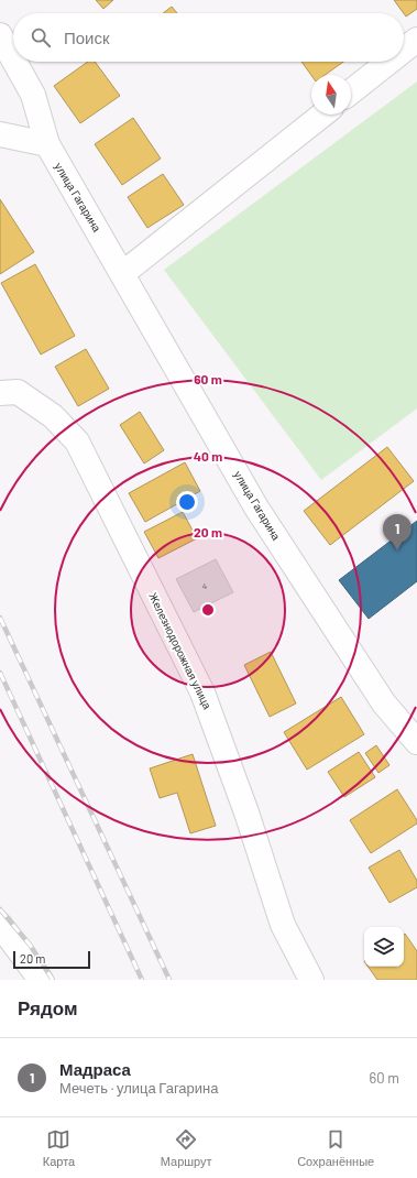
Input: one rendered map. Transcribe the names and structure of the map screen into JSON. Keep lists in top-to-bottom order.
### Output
{
  "streets": {
    "street": ["улица Гагарина", "Железнодорожная улица"]
  },
  "house_numbers": ["4"],
  "scale_bar": "20 m",
  "north": "top",
  "page": {
    "search": "Поиск",
    "pins": "1",
    "scale": "20 m",
    "heading": "Рядом",
    "list": [
      {
        "mark": "1",
        "name": "Мадраса",
        "note": "Мечеть · улица Гагарина",
        "value": "60 m"
      }
    ],
    "nav": ["Карта", "Маршрут", "Сохранённые"]
  },
  "rings": ["60 m", "40 m", "20 m"]
}
